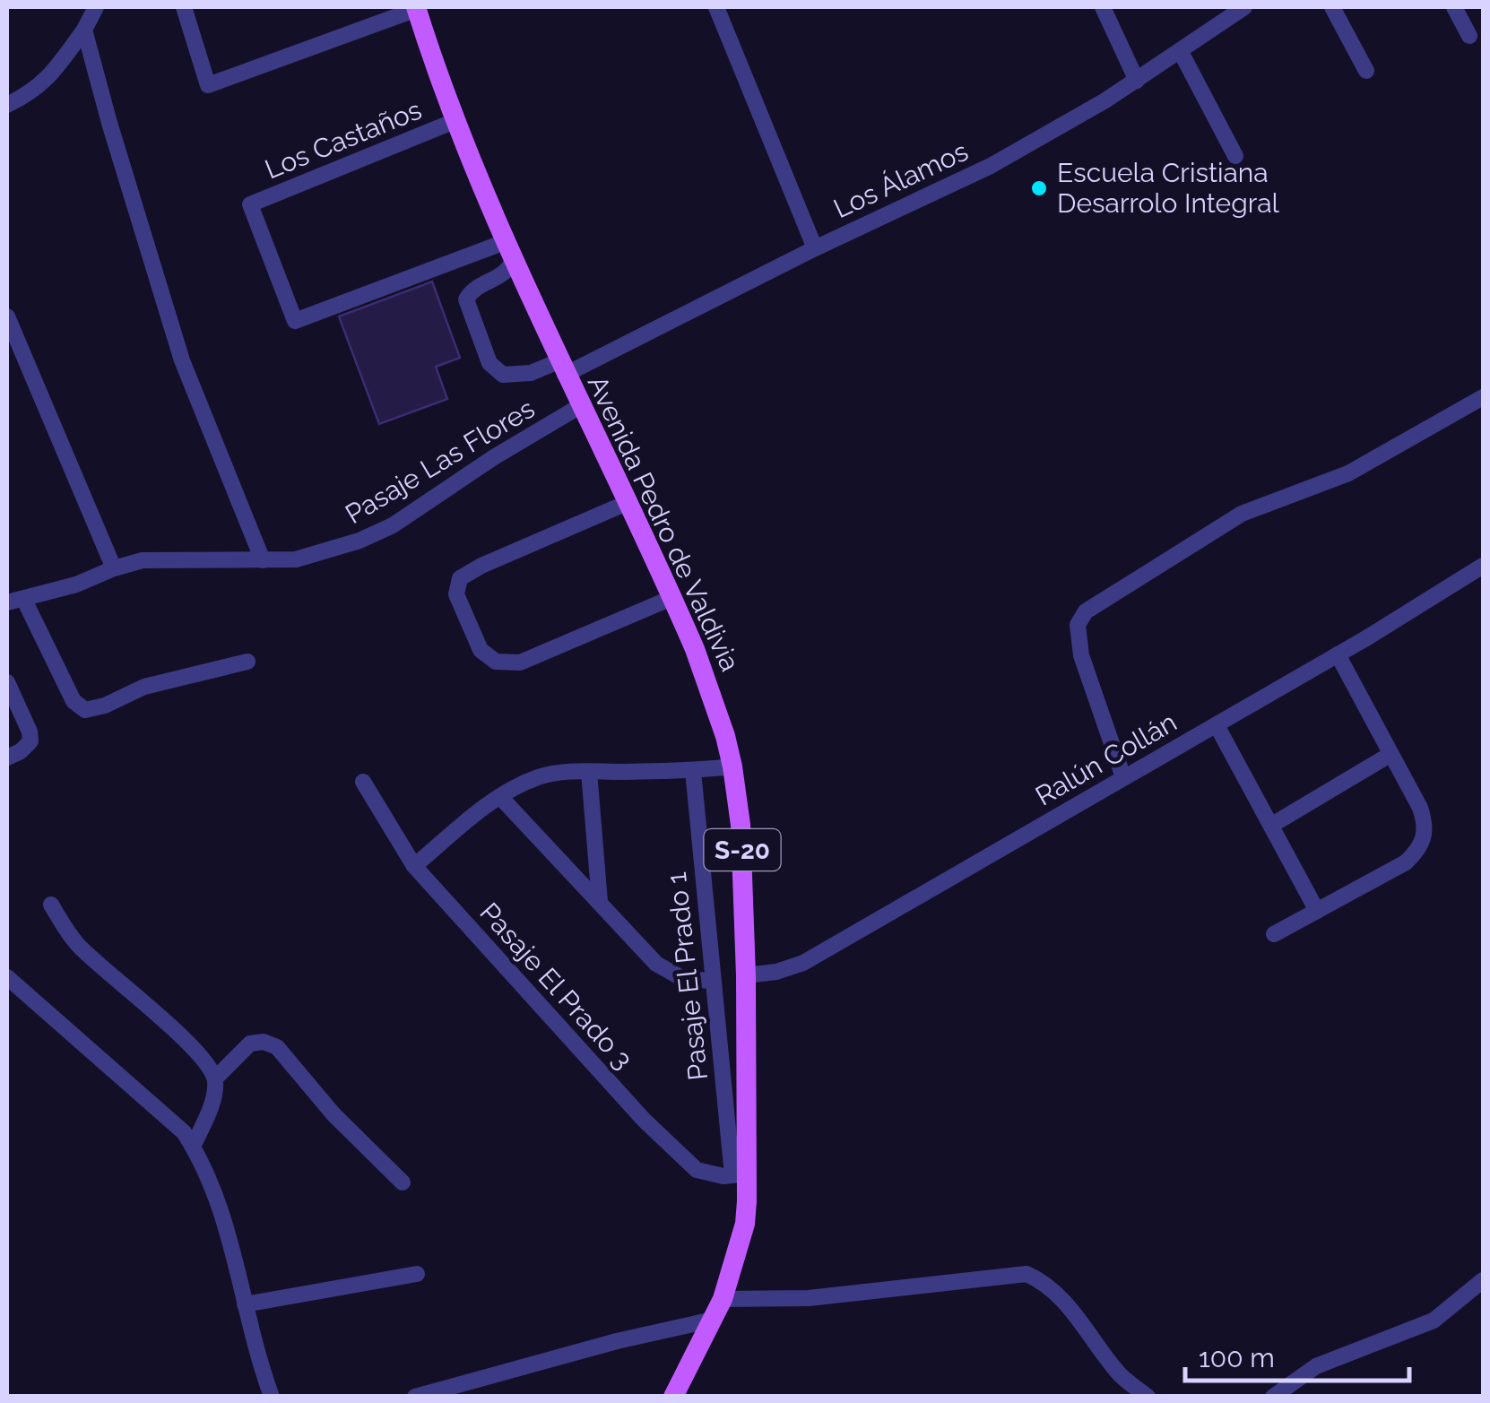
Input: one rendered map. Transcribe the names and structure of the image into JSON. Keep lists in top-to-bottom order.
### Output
{
  "streets": {
    "main road": ["Avenida Pedro de Valdivia", "S-20"],
    "street": [
      "Los Castaños",
      "Los Álamos",
      "Pasaje Las Flores",
      "Ralún Collán",
      "Pasaje El Prado 1",
      "Pasaje El Prado 3"
    ]
  },
  "crossings": [
    ["Los Castaños", "Los Álamos"],
    ["Los Castaños", "Avenida Pedro de Valdivia"],
    ["Los Álamos", "Avenida Pedro de Valdivia"],
    ["Pasaje Las Flores", "Avenida Pedro de Valdivia"],
    ["Avenida Pedro de Valdivia", "Ralún Collán"],
    ["Avenida Pedro de Valdivia", "Pasaje El Prado 1"],
    ["Avenida Pedro de Valdivia", "Pasaje El Prado 3"],
    ["Pasaje El Prado 1", "Pasaje El Prado 3"]
  ],
  "places": ["Escuela Cristiana Desarrolo Integral"],
  "scale_bar": "100 m"
}
